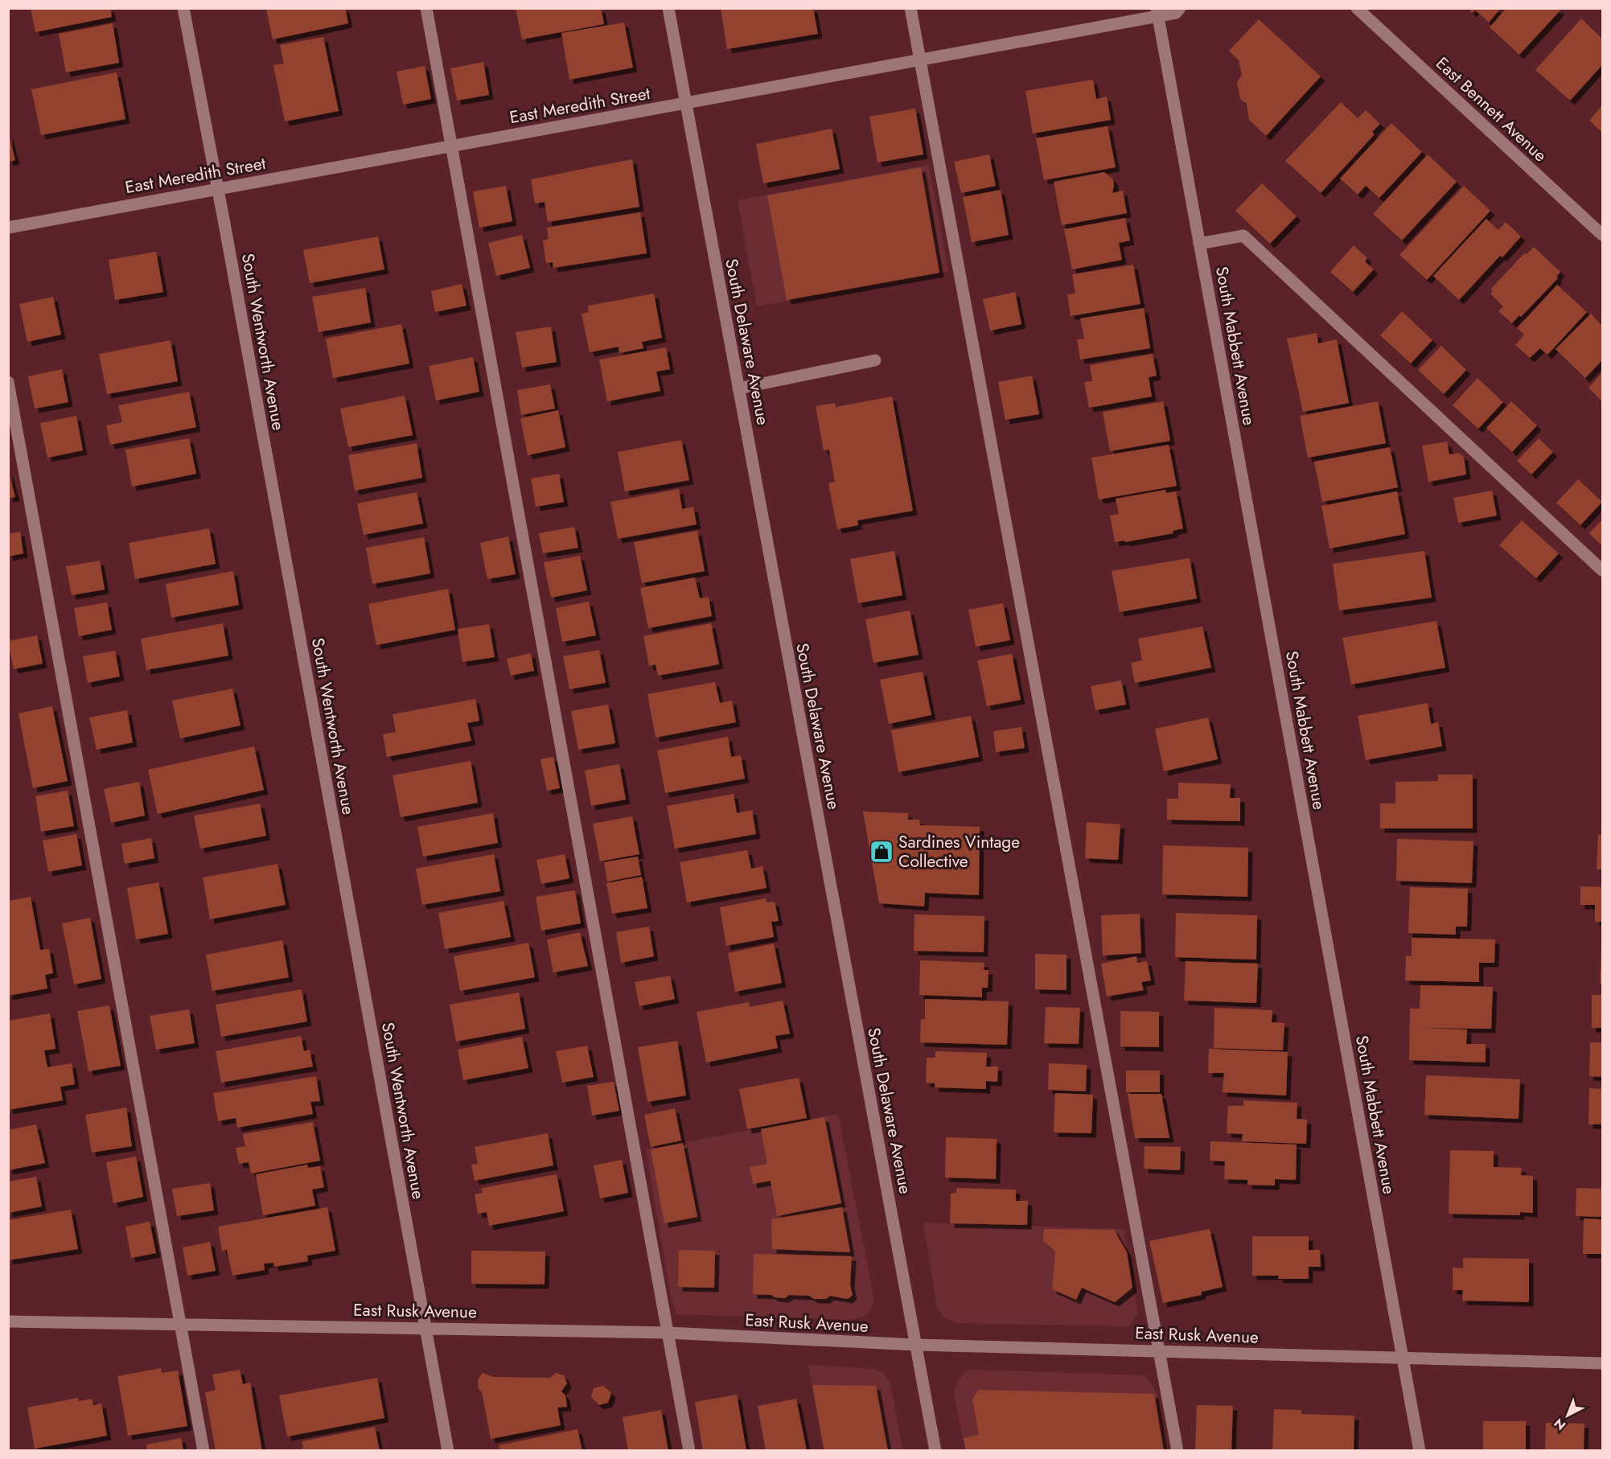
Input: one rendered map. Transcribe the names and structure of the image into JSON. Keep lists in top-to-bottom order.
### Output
{
  "streets": {
    "street": [
      "East Meredith Street",
      "East Bennett Avenue",
      "South Wentworth Avenue",
      "South Delaware Avenue",
      "South Mabbett Avenue",
      "East Rusk Avenue"
    ]
  },
  "crossings": [
    ["East Meredith Street", "South Wentworth Avenue"],
    ["East Meredith Street", "South Delaware Avenue"],
    ["East Meredith Street", "South Mabbett Avenue"],
    ["South Wentworth Avenue", "East Rusk Avenue"],
    ["South Delaware Avenue", "East Rusk Avenue"],
    ["South Mabbett Avenue", "East Rusk Avenue"]
  ],
  "places": {
    "shop": ["Sardines Vintage Collective"]
  },
  "north": "bottom left"
}
